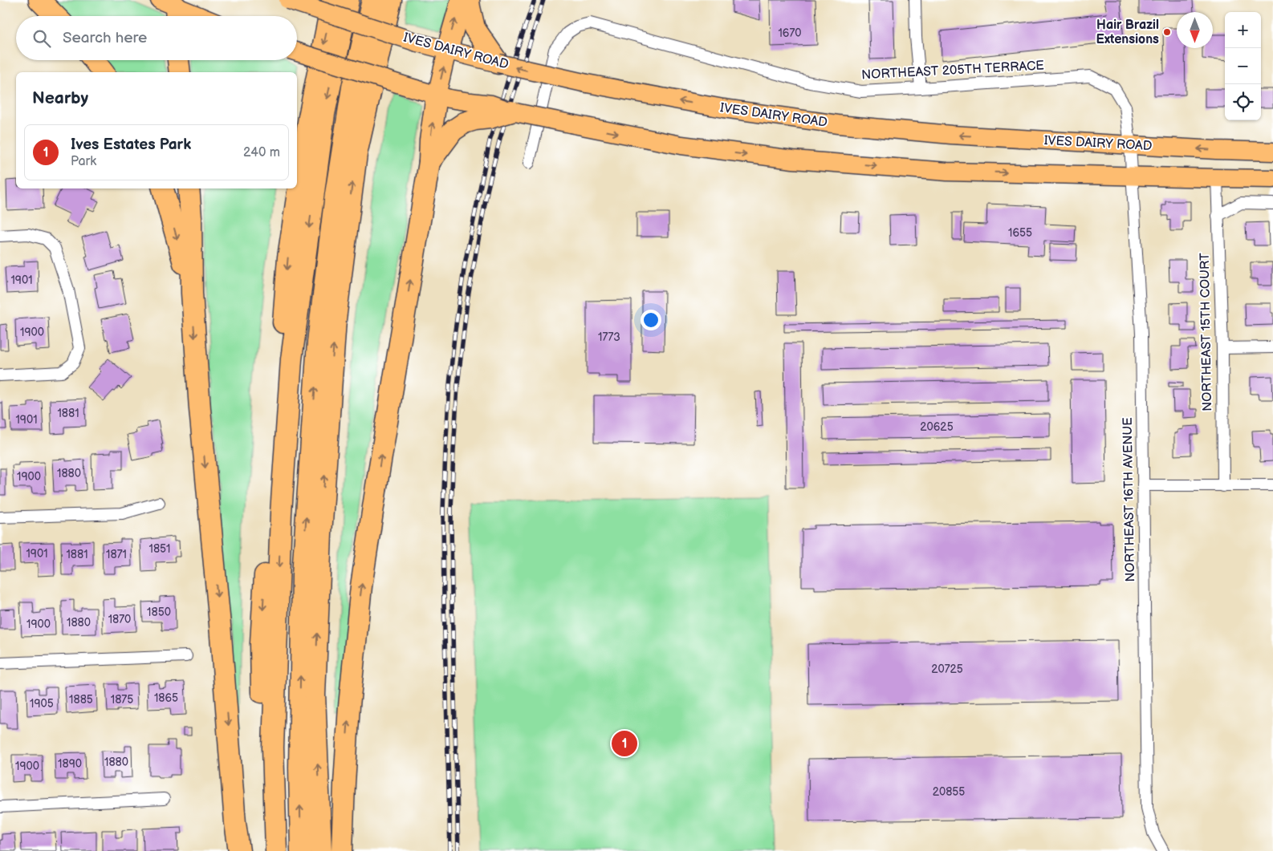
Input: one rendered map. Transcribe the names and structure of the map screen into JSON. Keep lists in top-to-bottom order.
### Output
{
  "streets": {
    "main road": ["IVES DAIRY ROAD"],
    "street": ["NORTHEAST 205TH TERRACE", "NORTHEAST 15TH COURT", "NORTHEAST 16TH AVENUE"]
  },
  "crossings": [
    ["IVES DAIRY ROAD", "NORTHEAST 205TH TERRACE"],
    ["IVES DAIRY ROAD", "NORTHEAST 16TH AVENUE"],
    ["NORTHEAST 205TH TERRACE", "NORTHEAST 16TH AVENUE"]
  ],
  "places": ["Hair Brazil Extensions"],
  "house_numbers": [
    "1670",
    "1655",
    "1901",
    "1900",
    "1773",
    "1881",
    "1901",
    "20625",
    "1880",
    "1900",
    "1851",
    "1901",
    "1881",
    "1871",
    "1850",
    "1870",
    "1880",
    "1900",
    "20725",
    "1865",
    "1885",
    "1875",
    "1905",
    "1880",
    "1890",
    "1900",
    "20855"
  ],
  "north": "bottom",
  "page": {
    "map_buttons": ["+", "−"],
    "search": "Search here",
    "heading": "Nearby",
    "list": [
      {
        "mark": "1",
        "name": "Ives Estates Park",
        "note": "Park",
        "value": "240 m"
      }
    ],
    "pins": "1"
  }
}
